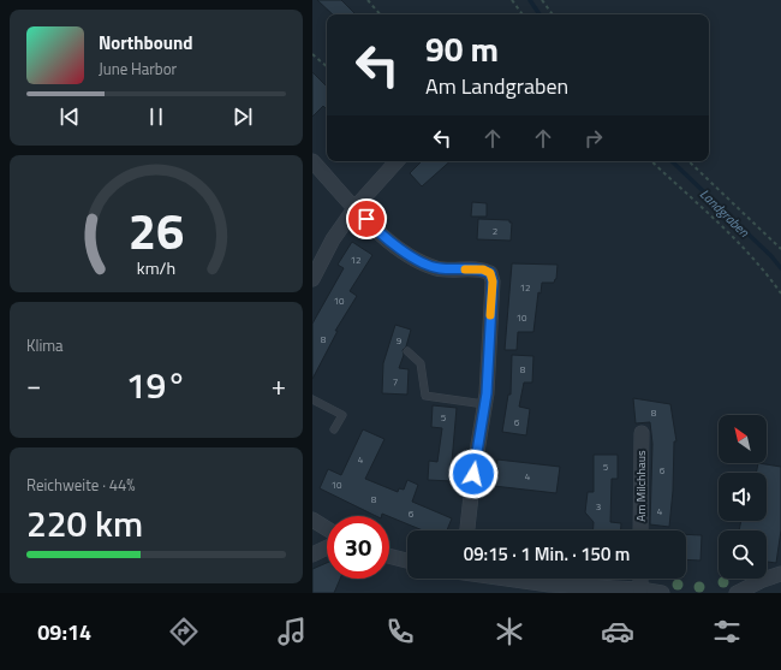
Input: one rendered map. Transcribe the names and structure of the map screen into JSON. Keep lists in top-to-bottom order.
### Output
{
  "streets": {
    "street": ["Am Milchhaus"]
  },
  "water": ["Landgraben"],
  "house_numbers": [
    "2",
    "12",
    "12",
    "10",
    "10",
    "8",
    "9",
    "8",
    "7",
    "8",
    "5",
    "6",
    "4",
    "5",
    "6",
    "4",
    "10",
    "8",
    "3",
    "4",
    "6"
  ],
  "north": "top left",
  "page": {
    "turn": ["90 m", "Am Landgraben"],
    "song": ["Northbound", "June Harbor"],
    "tile": [
      "Klima",
      ["Reichweite · 44%", "220 km"]
    ],
    "heat": ["−", "19°", "+"],
    "limit": "30",
    "trip": "09:15 · 1 Min. · 150 m",
    "tabs": "09:14",
    "gauge": ["26", "km/h"]
  }
}
